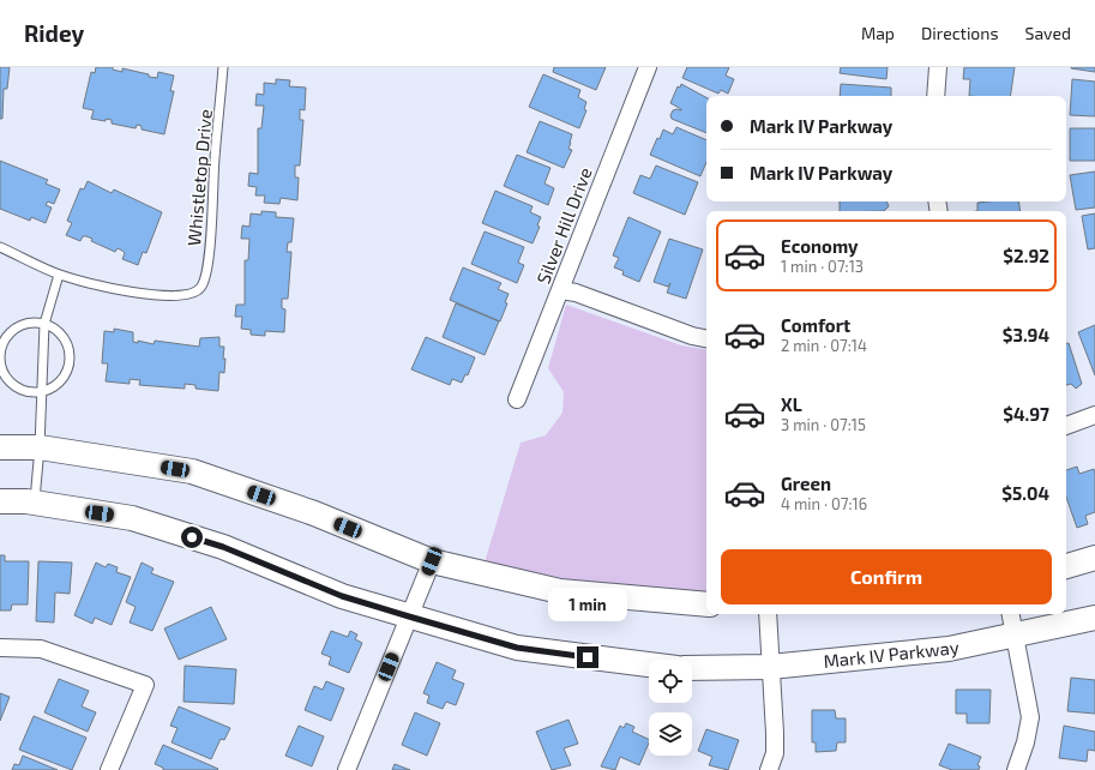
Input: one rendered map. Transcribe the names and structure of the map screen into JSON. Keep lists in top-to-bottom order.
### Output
{
  "streets": {
    "main road": ["Mark IV Parkway"],
    "street": ["Silver Hill Drive"],
    "lane": ["Whistletop Drive"]
  },
  "page": {
    "header": "Ridey",
    "nav": ["Map", "Directions", "Saved"],
    "banner": ["Mark IV Parkway", "Mark IV Parkway"],
    "list": [
      {
        "name": "Economy",
        "note": "1 min · 07:13",
        "value": "$2.92"
      },
      {
        "name": "Comfort",
        "note": "2 min · 07:14",
        "value": "$3.94"
      },
      {
        "name": "XL",
        "note": "3 min · 07:15",
        "value": "$4.97"
      },
      {
        "name": "Green",
        "note": "4 min · 07:16",
        "value": "$5.04"
      }
    ],
    "buttons": "Confirm",
    "bubble": "1 min"
  }
}
